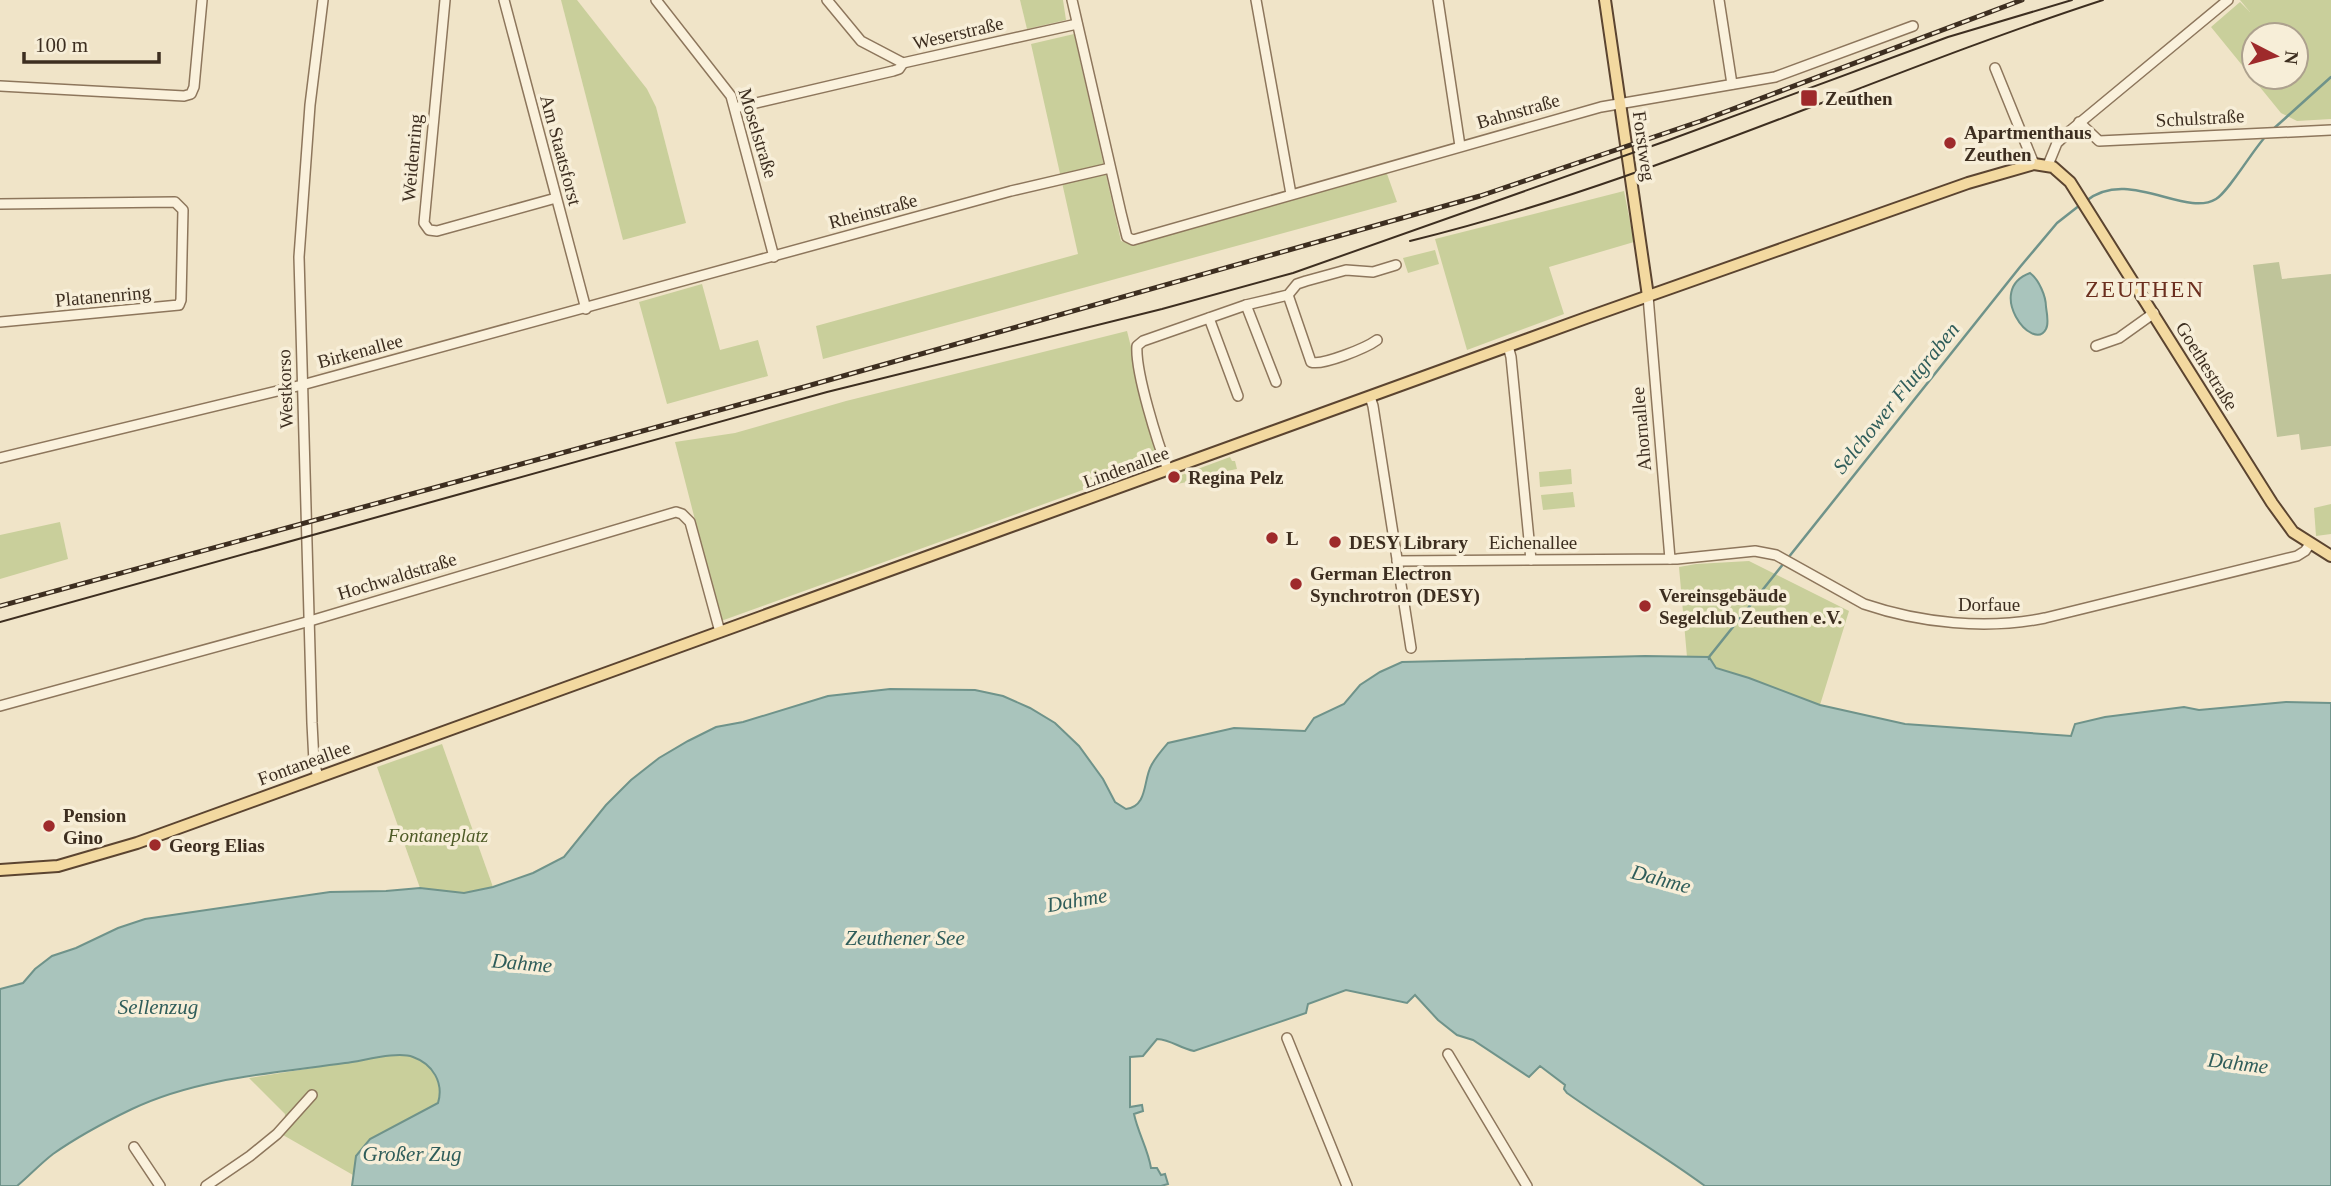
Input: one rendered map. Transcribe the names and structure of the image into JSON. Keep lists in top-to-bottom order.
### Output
{
  "streets": {
    "main road": [
      "Forstweg",
      "Goethestraße",
      "Lindenallee",
      "Fontaneallee"
    ],
    "street": [
      "Weserstraße",
      "Bahnstraße",
      "Schulstraße",
      "Moselstraße",
      "Am Staatsforst",
      "Weidenring",
      "Rheinstraße",
      "Platanenring",
      "Birkenallee",
      "Westkorso",
      "Ahornallee",
      "Eichenallee",
      "Hochwaldstraße",
      "Dorfaue"
    ]
  },
  "crossings": [
    ["Bahnstraße", "Forstweg"],
    ["Bahnstraße", "Rheinstraße"],
    ["Moselstraße", "Rheinstraße"],
    ["Forstweg", "Ahornallee"],
    ["Forstweg", "Lindenallee"],
    ["Am Staatsforst", "Weidenring"],
    ["Am Staatsforst", "Birkenallee"],
    ["Rheinstraße", "Birkenallee"],
    ["Birkenallee", "Westkorso"],
    ["Goethestraße", "Dorfaue"],
    ["Westkorso", "Hochwaldstraße"],
    ["Westkorso", "Fontaneallee"],
    ["Ahornallee", "Lindenallee"],
    ["Ahornallee", "Eichenallee"],
    ["Ahornallee", "Dorfaue"],
    ["Lindenallee", "Hochwaldstraße"],
    ["Lindenallee", "Fontaneallee"],
    ["Eichenallee", "Dorfaue"]
  ],
  "districts": ["ZEUTHEN"],
  "water": [
    "Selchower Flutgraben",
    "Dahme",
    "Zeuthener See",
    "Sellenzug",
    "Großer Zug"
  ],
  "parks": ["Fontaneplatz"],
  "places": {
    "transit": ["Zeuthen"],
    "other": [
      "Apartmenthaus Zeuthen",
      "Regina Pelz",
      "L",
      "DESY Library",
      "German Electron Synchrotron (DESY)",
      "Vereinsgebäude Segelclub Zeuthen e.V.",
      "Pension Gino",
      "Georg Elias"
    ]
  },
  "scale_bar": "100 m",
  "north": "right"
}
